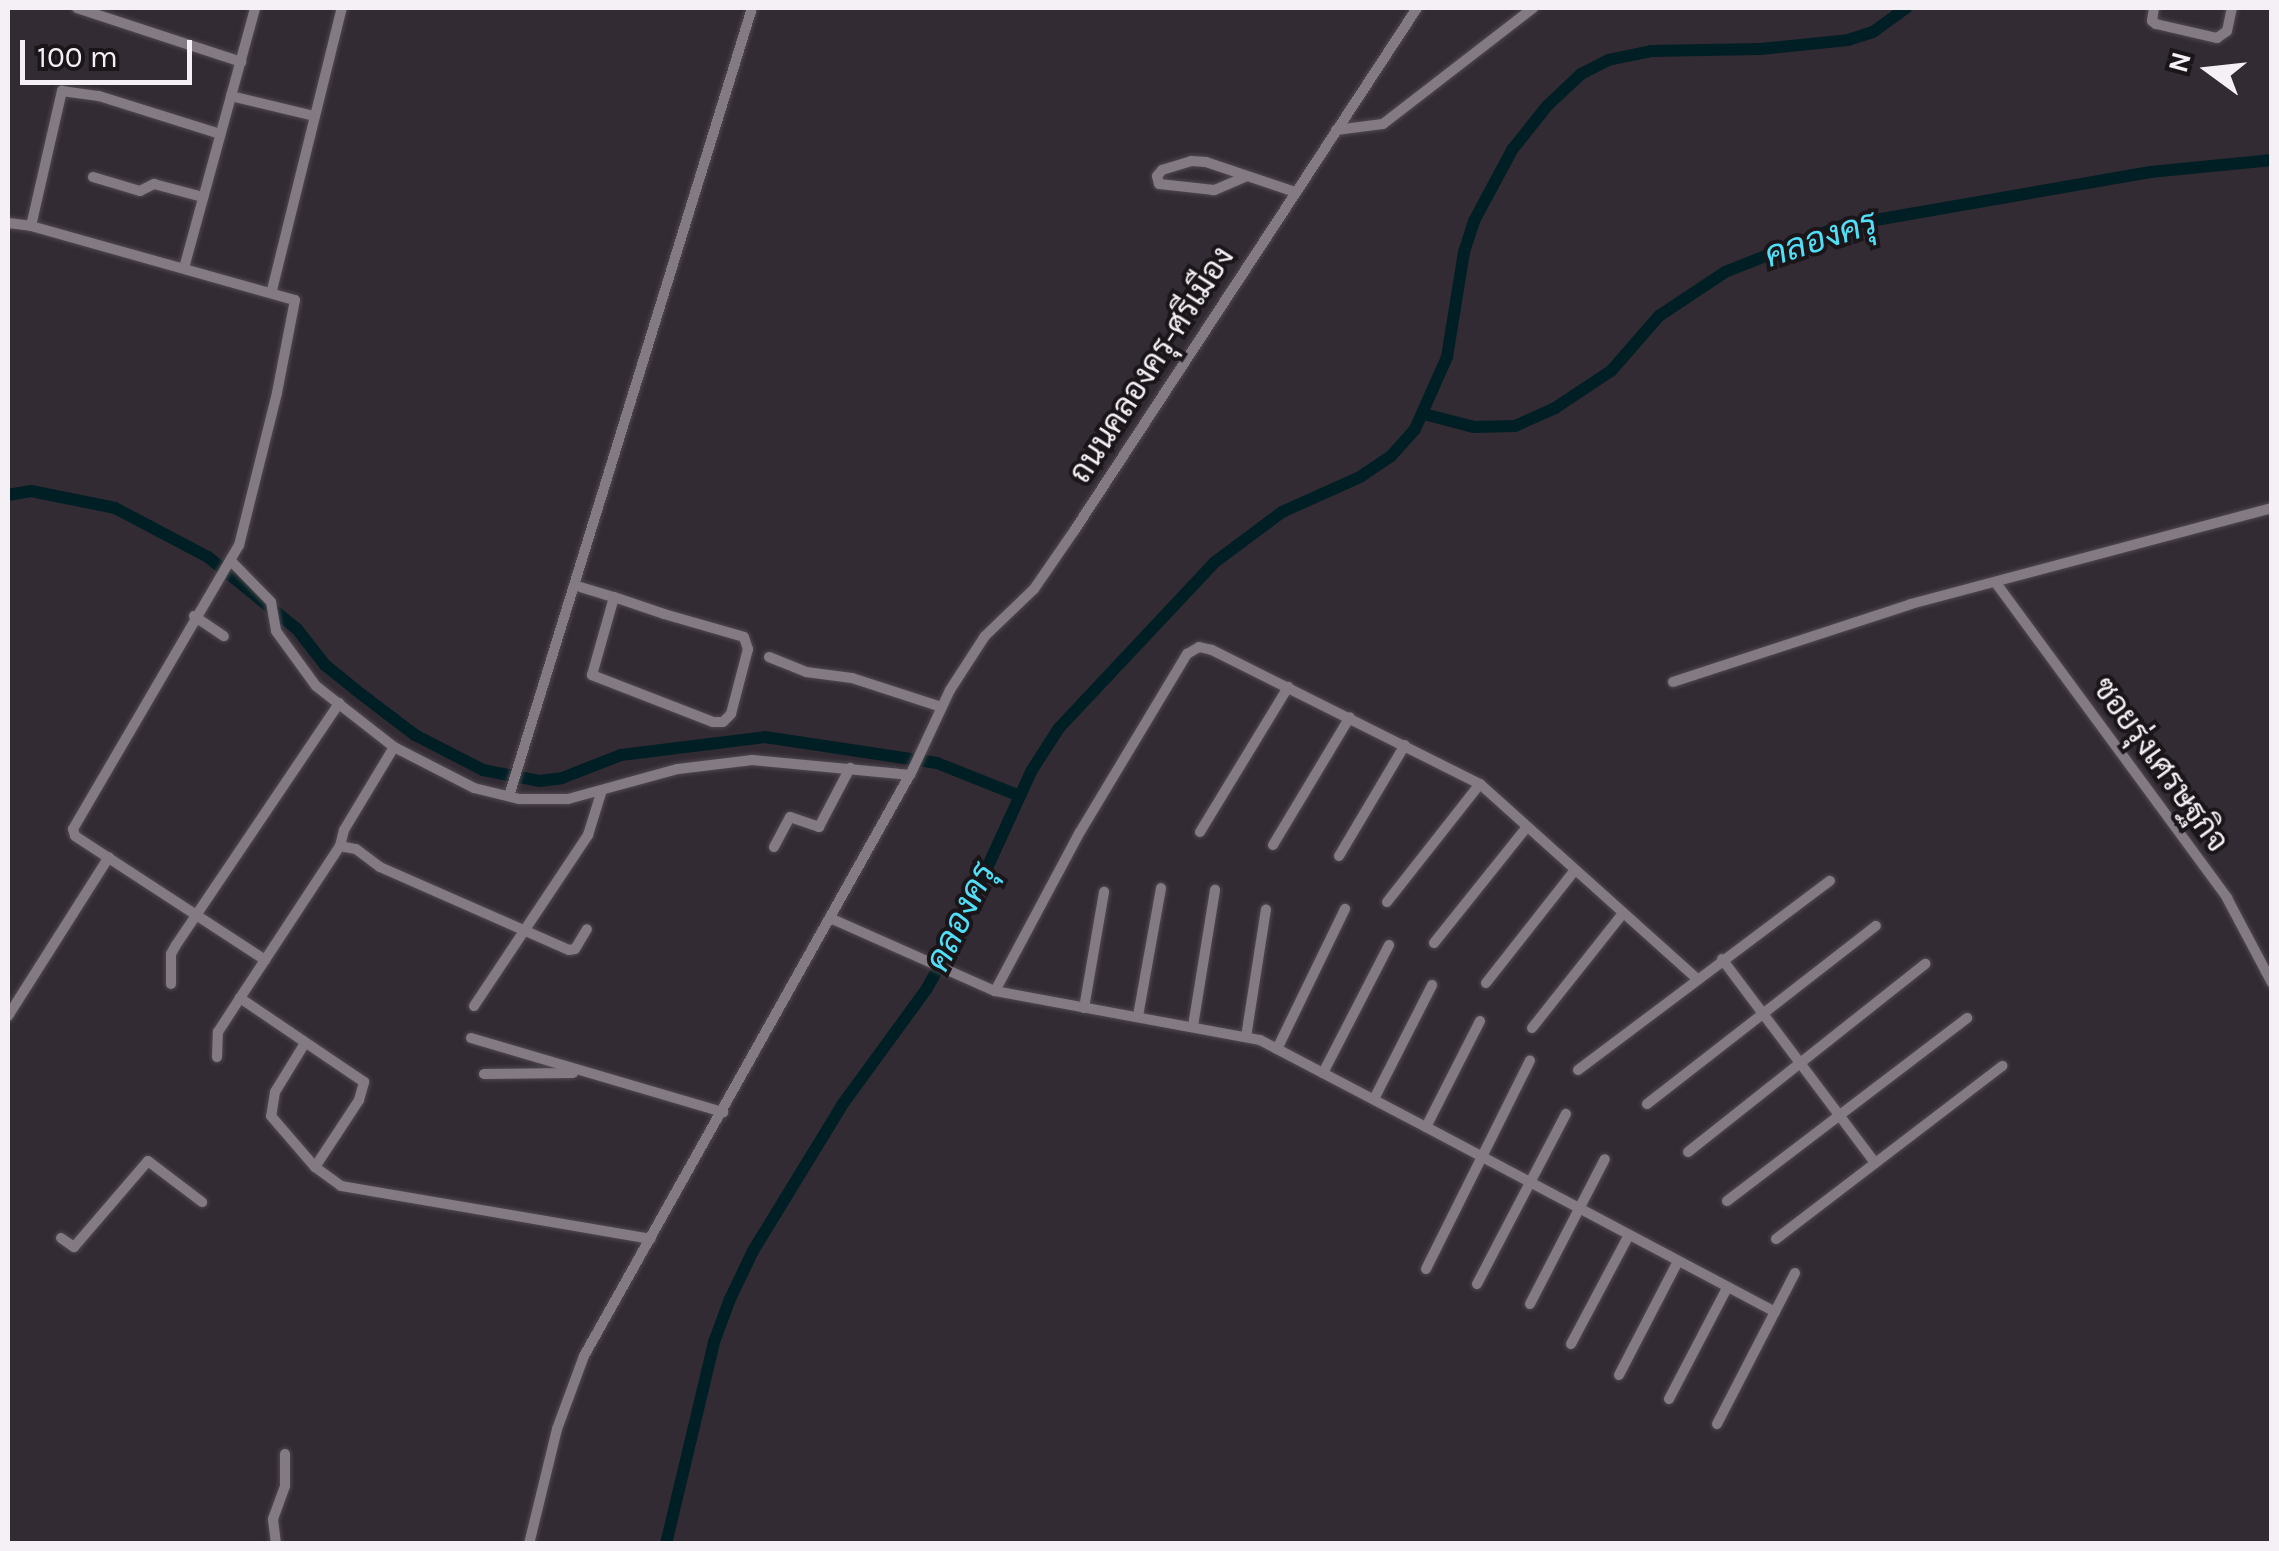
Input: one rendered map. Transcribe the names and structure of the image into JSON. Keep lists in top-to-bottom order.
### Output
{
  "streets": {
    "street": ["ถนนคลองครุ-ศรีเมือง", "ซอยรุ่งเศรษฐกิจ"]
  },
  "water": ["คลองครุ"],
  "scale_bar": "100 m",
  "north": "left"
}
